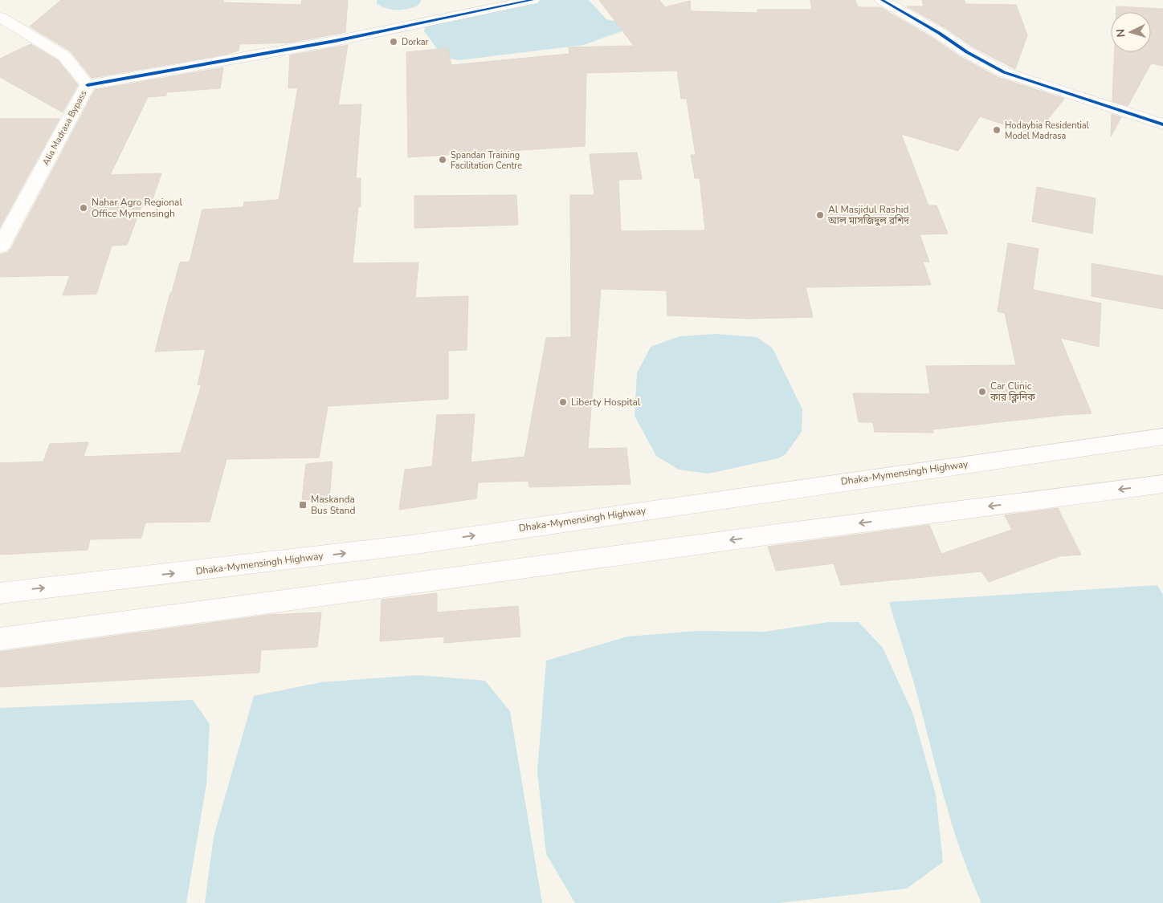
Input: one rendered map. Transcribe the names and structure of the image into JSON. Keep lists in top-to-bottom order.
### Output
{
  "streets": {
    "main road": ["Alia Madrasa Bypass", "Dhaka-Mymensingh Highway"]
  },
  "places": {
    "other": [
      "Dorkar",
      "Hodaybia Residential Model Madrasa",
      "Spandan Training Facilitation Centre",
      "Nahar Agro Regional Office Mymensingh",
      "Al Masjidul Rashid আল মাসজিদুল রশিদ",
      "Car Clinic কার ক্লিনিক",
      "Liberty Hospital"
    ],
    "transit": ["Maskanda Bus Stand"]
  },
  "north": "left"
}
